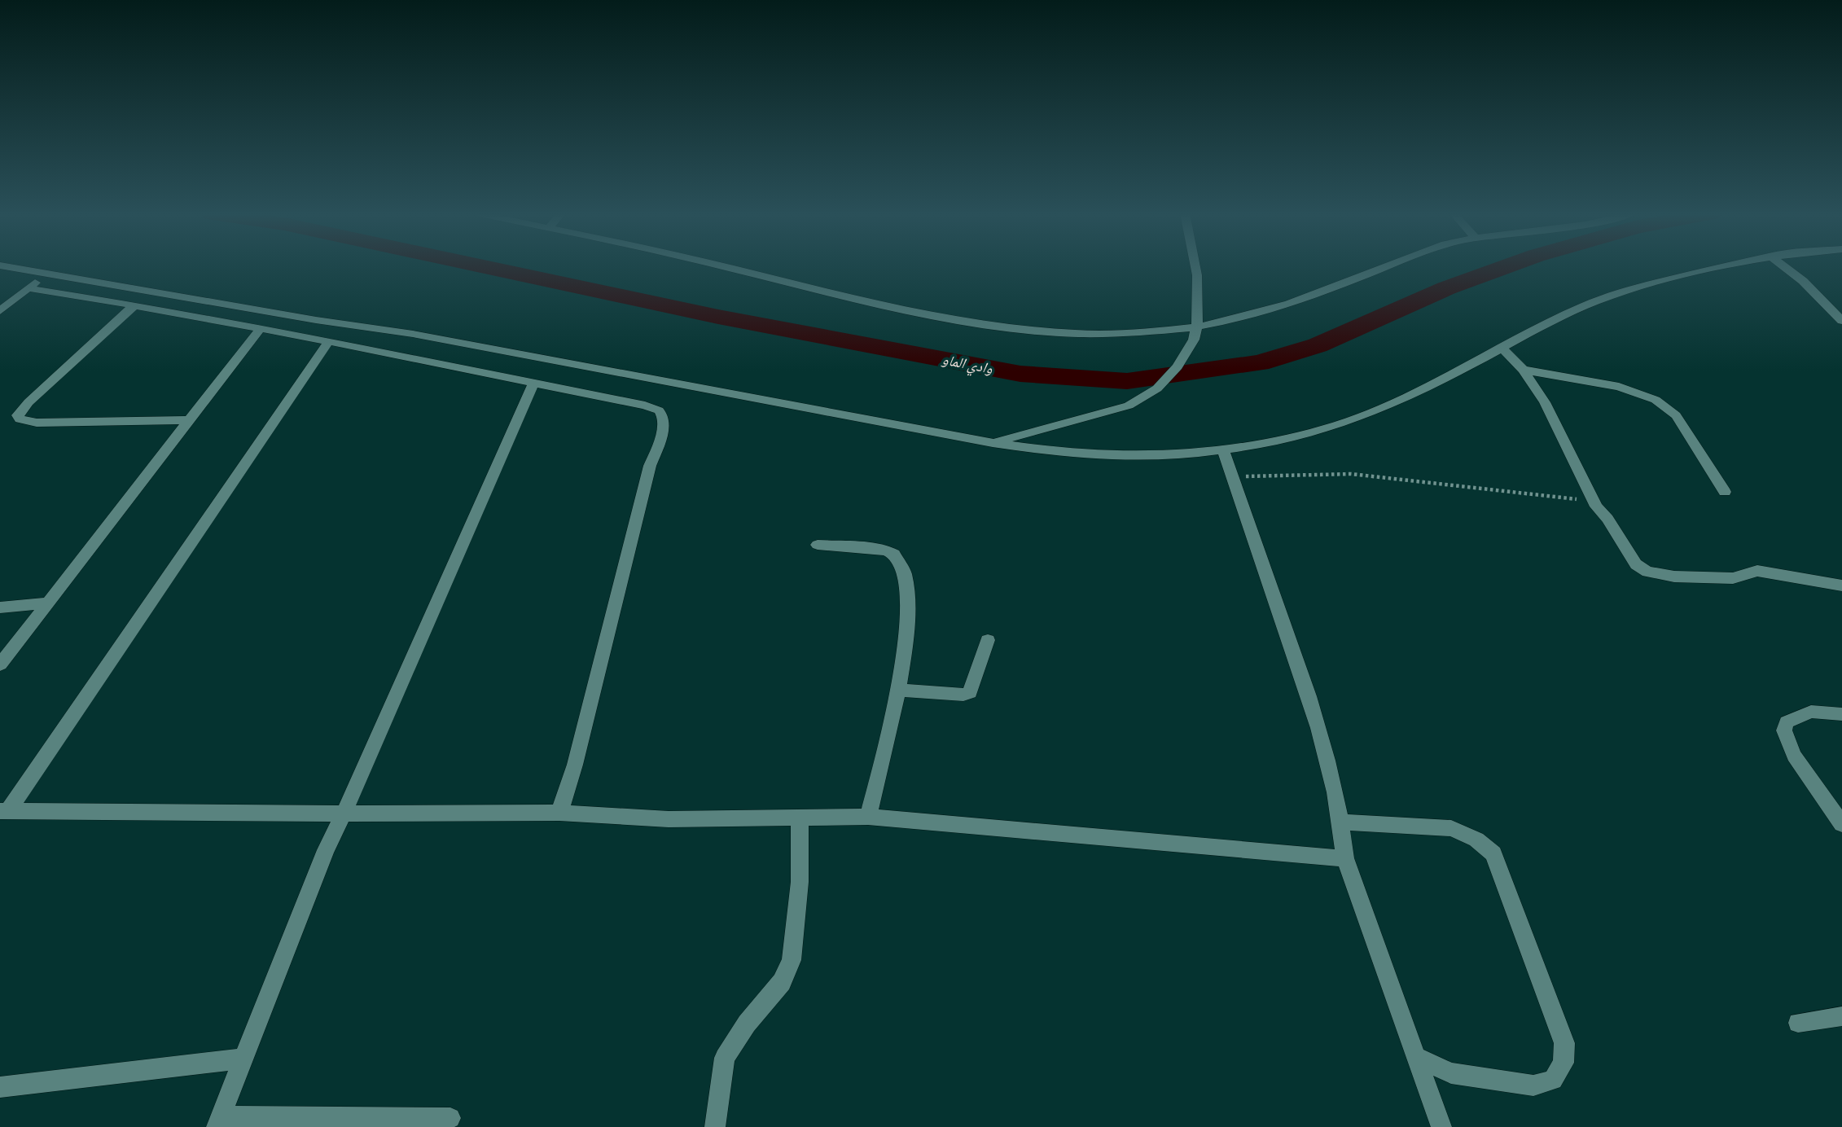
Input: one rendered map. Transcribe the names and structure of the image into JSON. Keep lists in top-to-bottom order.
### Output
{
  "water": ["وادي الماو"]
}
